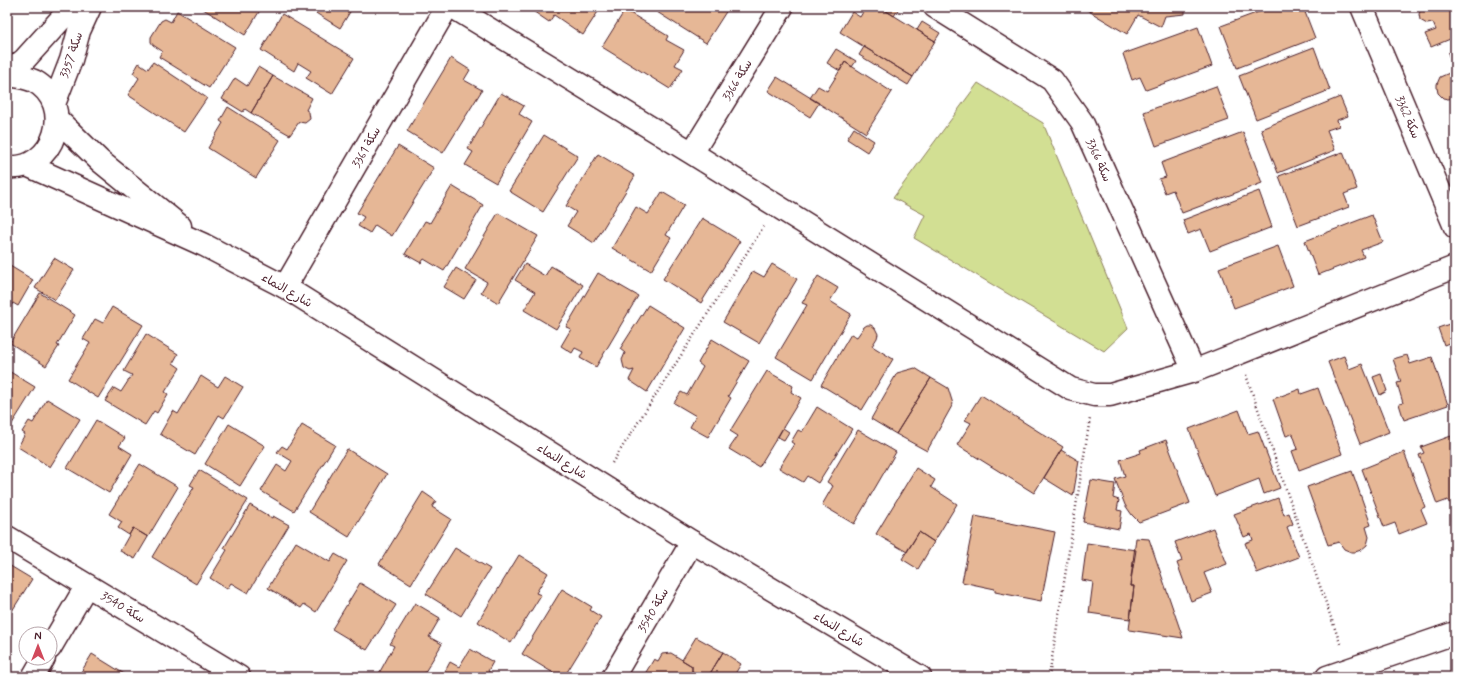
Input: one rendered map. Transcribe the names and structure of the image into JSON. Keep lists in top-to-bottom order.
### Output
{
  "streets": {
    "street": [
      "سكة 3357",
      "سكة 3366",
      "سكة 3362",
      "سكة 3361",
      "شارع النماء",
      "سكة 3540"
    ]
  },
  "crossings": [
    ["سكة 3357", "شارع النماء"],
    ["سكة 3361", "شارع النماء"],
    ["شارع النماء", "سكة 3540"]
  ],
  "north": "top"
}
